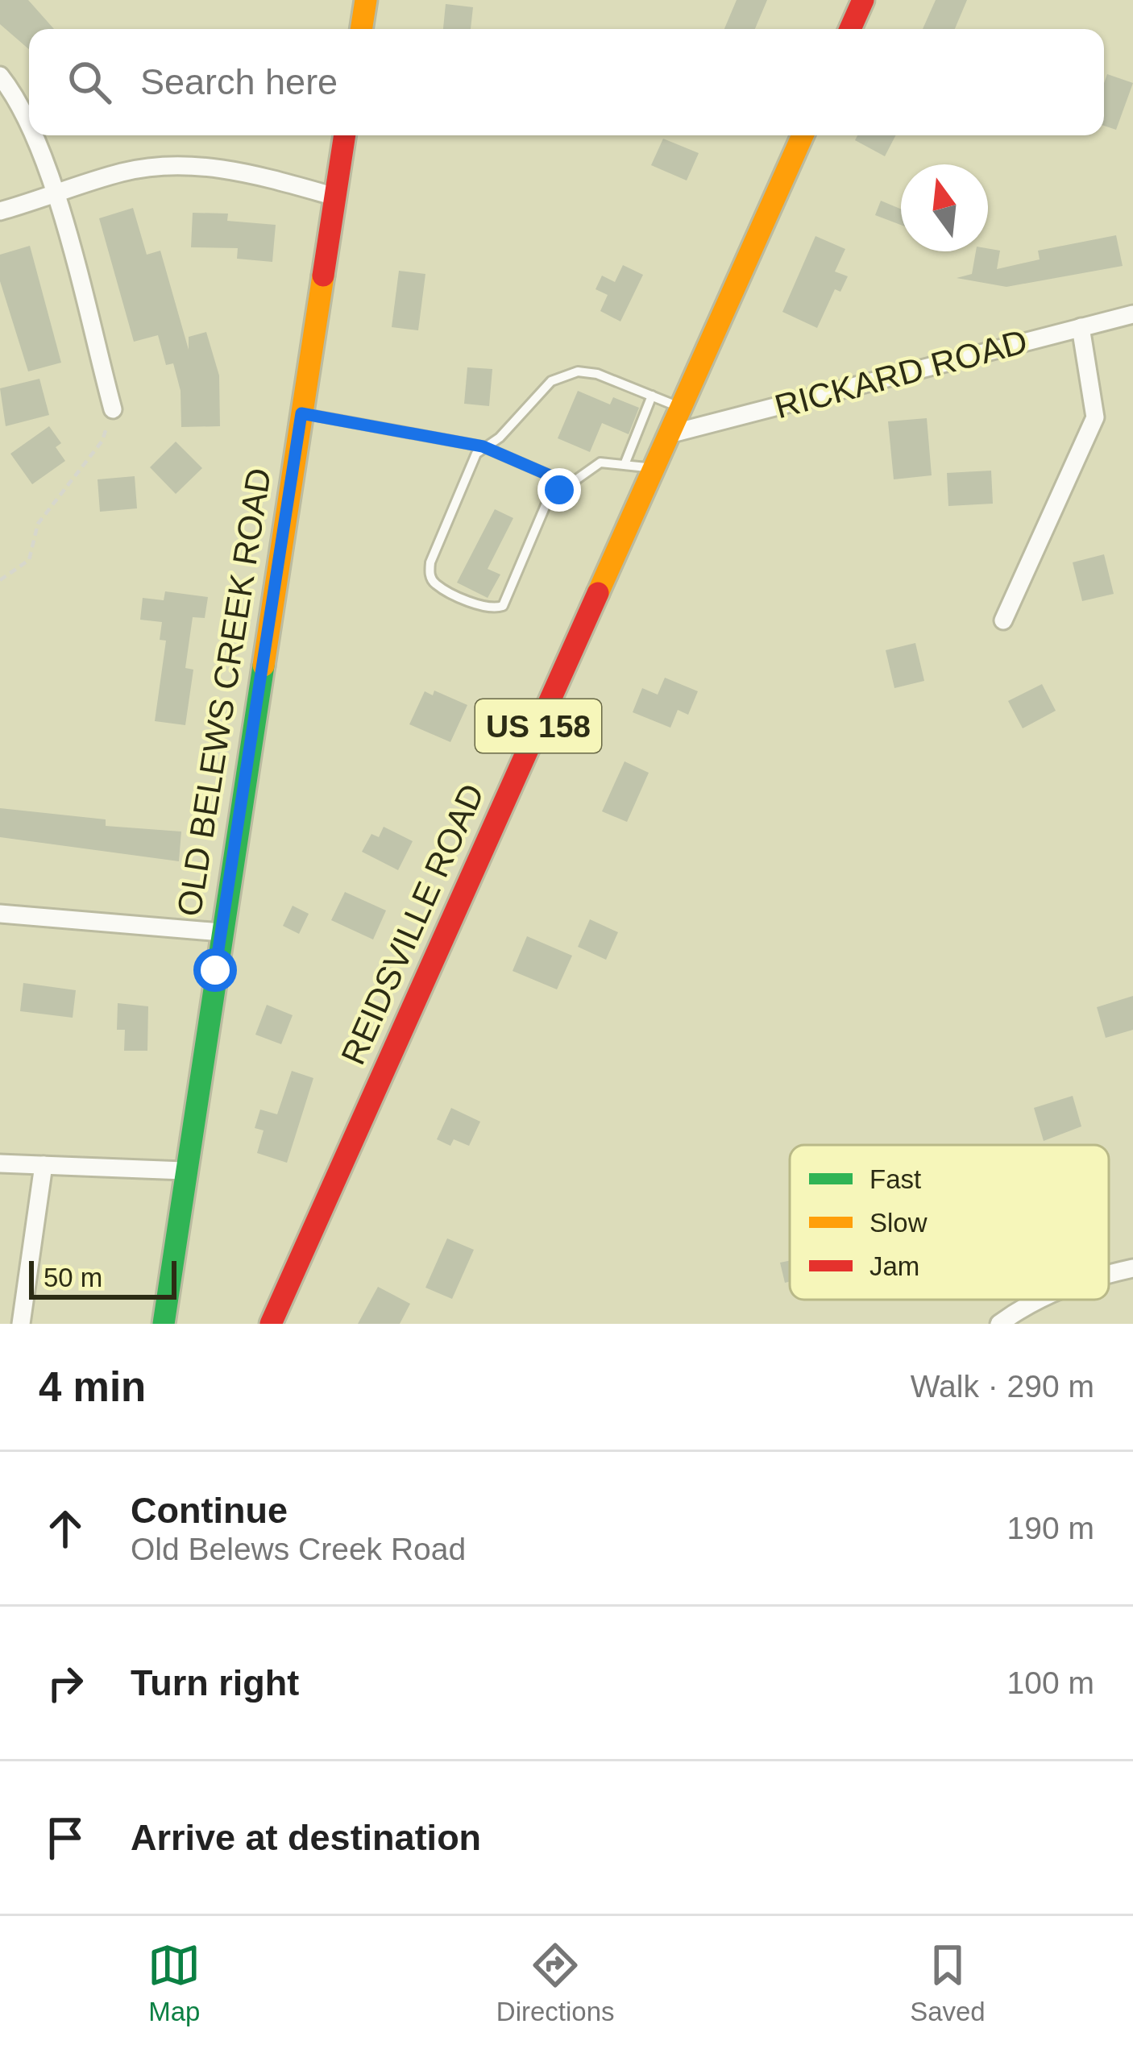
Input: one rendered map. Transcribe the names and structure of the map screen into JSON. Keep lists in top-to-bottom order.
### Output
{
  "streets": {
    "main road": ["OLD BELEWS CREEK ROAD", "US 158", "REIDSVILLE ROAD"],
    "street": ["RICKARD ROAD"]
  },
  "crossings": [
    ["RICKARD ROAD", "REIDSVILLE ROAD"]
  ],
  "legend": ["Fast", "Slow", "Jam"],
  "scale_bar": "50 m",
  "north": "top",
  "page": {
    "search": "Search here",
    "scale": "50 m",
    "heading": ["4 min", "Walk · 290 m"],
    "list": [
      ["Continue", "Old Belews Creek Road", "190 m"],
      ["Turn right", "100 m"],
      "Arrive at destination"
    ],
    "nav": ["Map", "Directions", "Saved"]
  }
}
